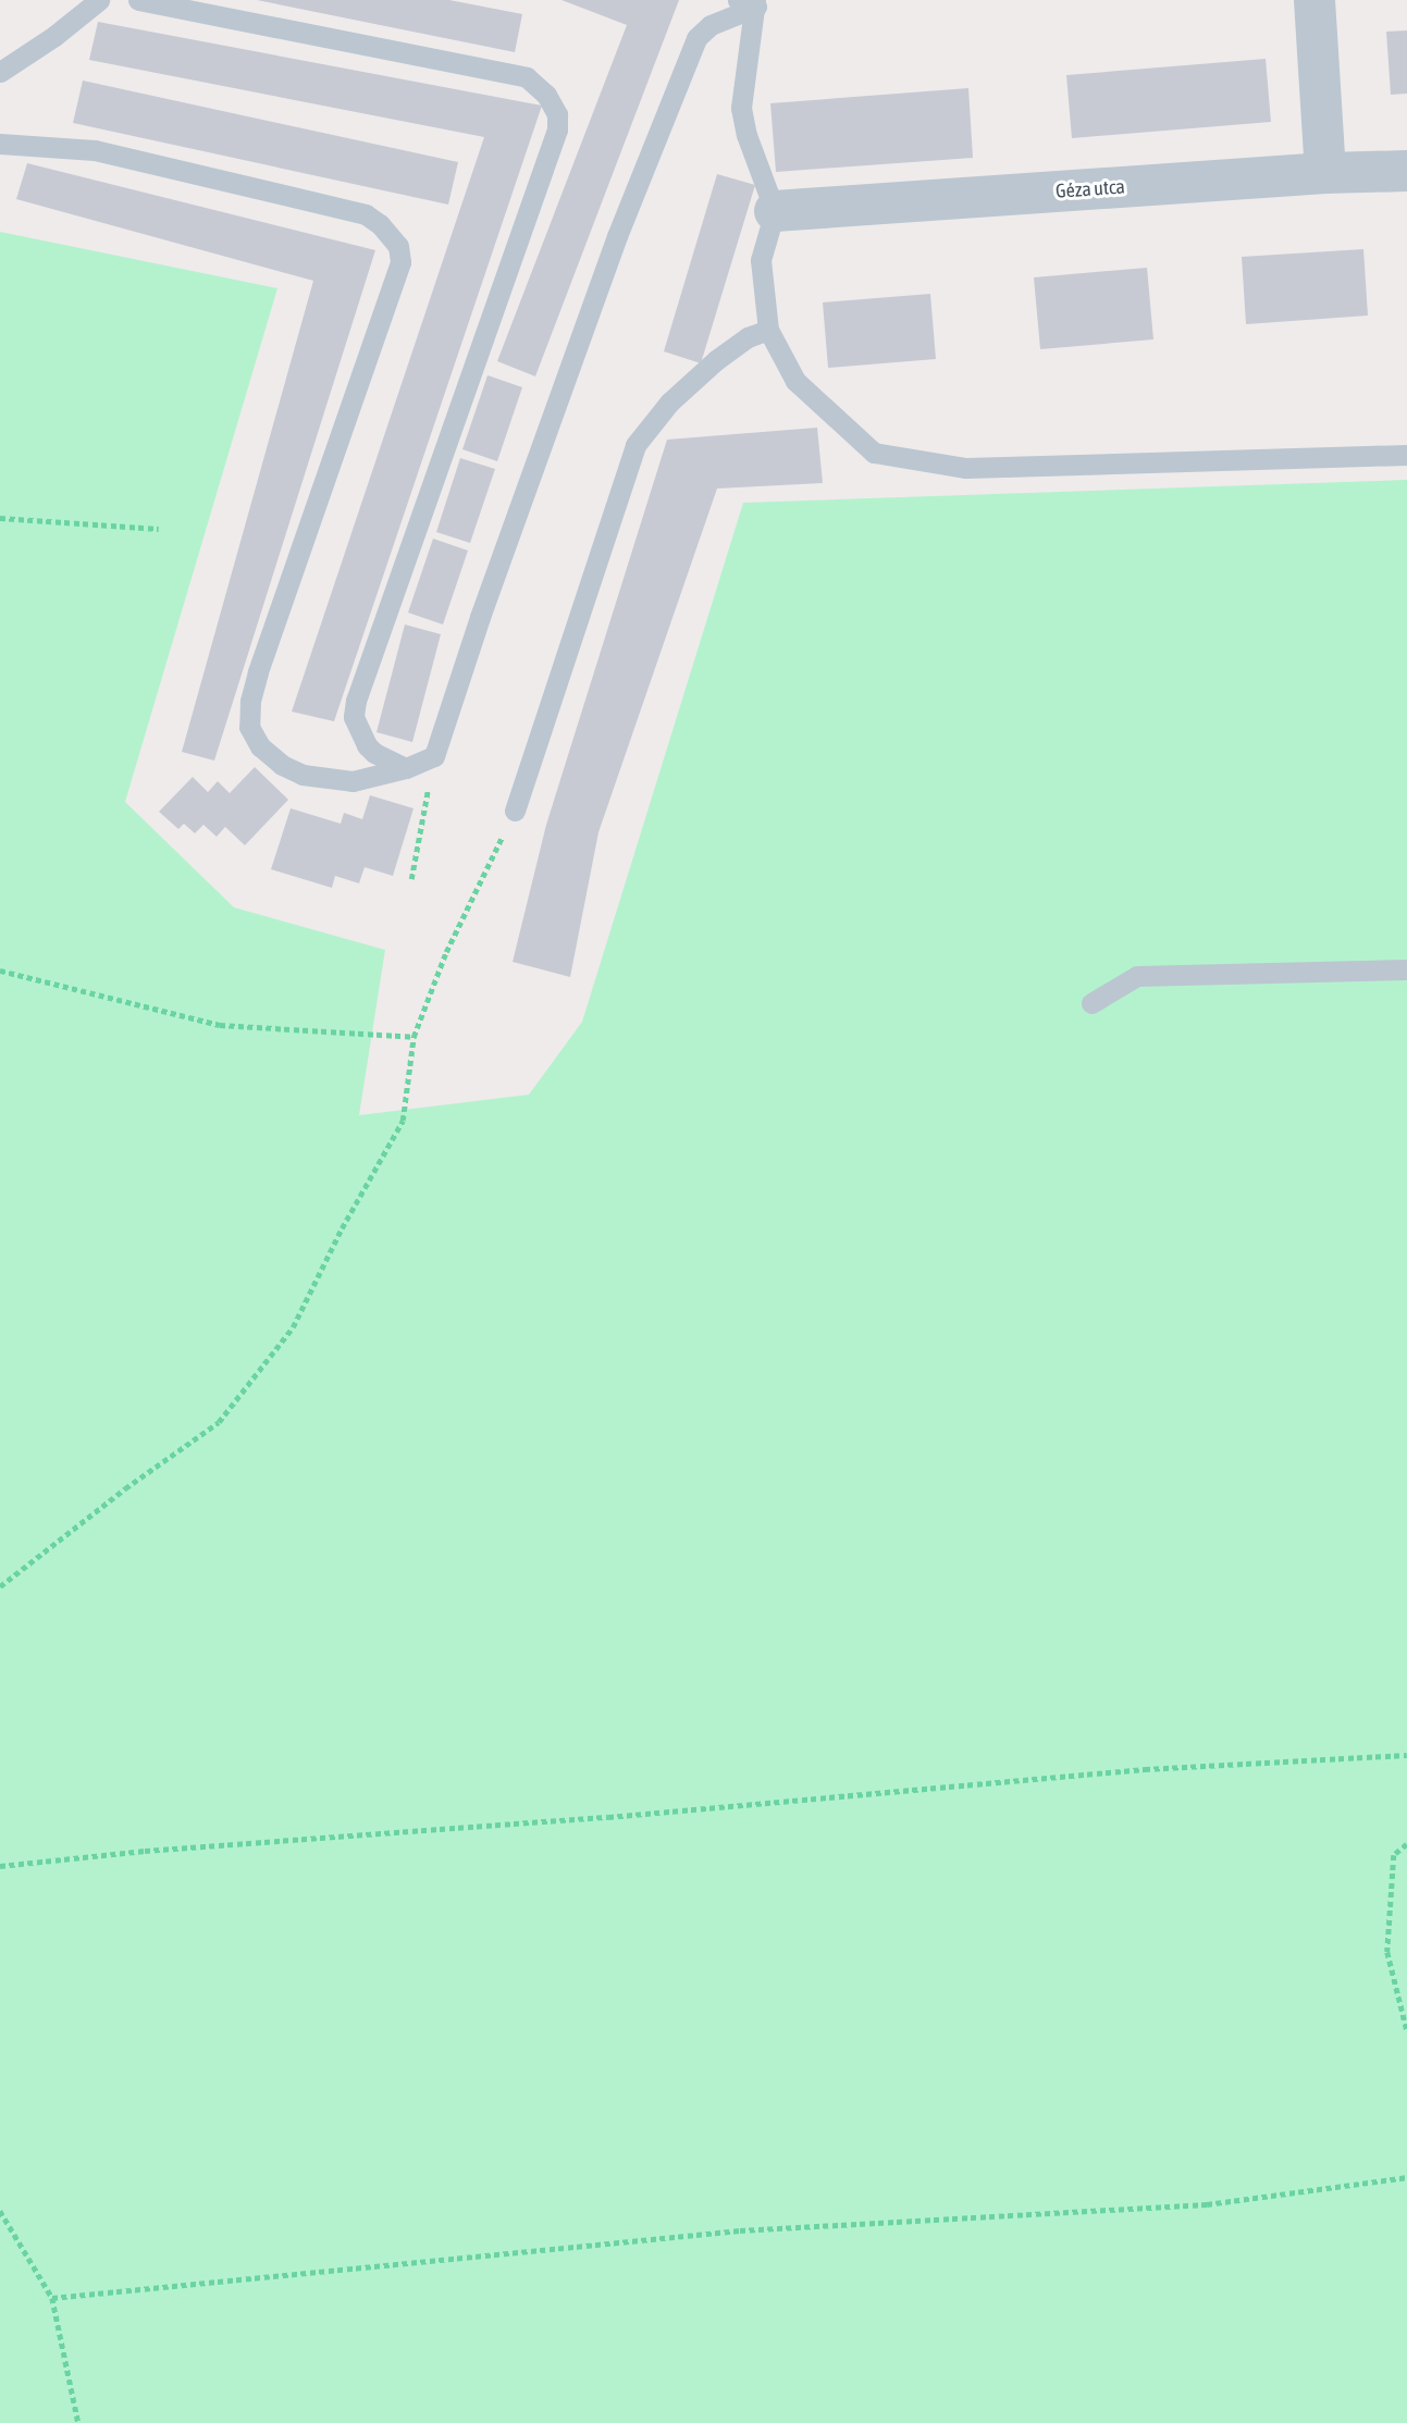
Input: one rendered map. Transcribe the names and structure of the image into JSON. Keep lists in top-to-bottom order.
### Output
{
  "streets": {
    "street": ["Géza utca"]
  }
}
